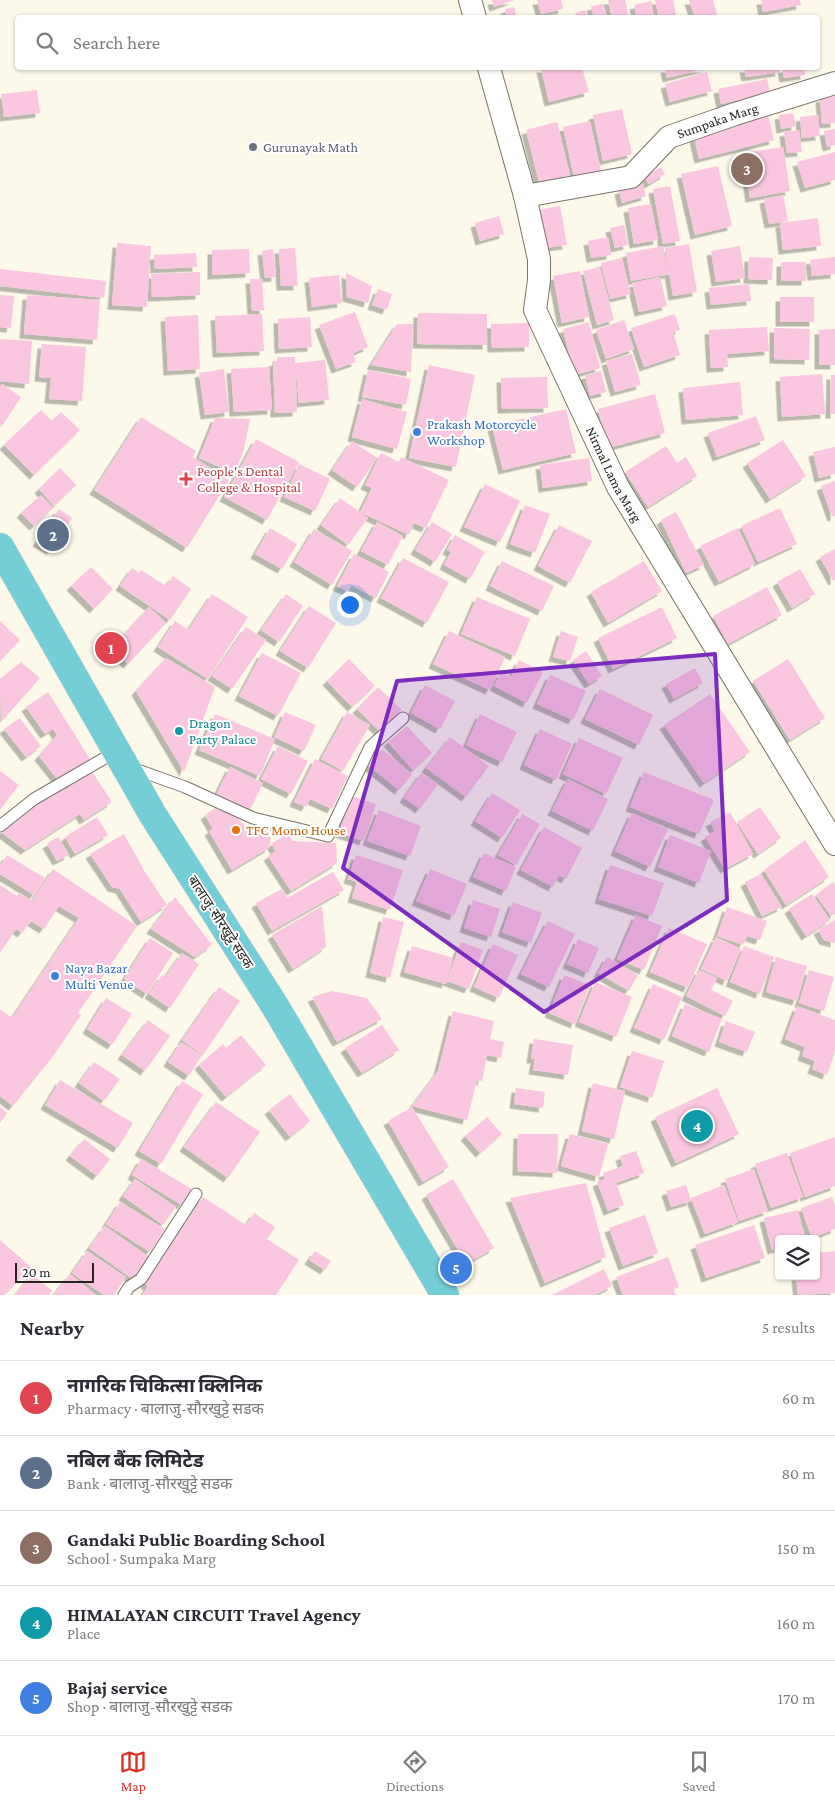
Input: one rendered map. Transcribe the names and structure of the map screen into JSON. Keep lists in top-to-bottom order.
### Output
{
  "streets": {
    "main road": ["बालाजु-सौरखुट्टे सडक"],
    "street": ["Sumpaka Marg", "Nirmal Lama Marg"]
  },
  "crossings": [
    ["Sumpaka Marg", "Nirmal Lama Marg"]
  ],
  "places": {
    "other": [
      "Gurunayak Math",
      "Prakash Motorcycle Workshop",
      "Dragon Party Palace",
      "TFC Momo House",
      "Naya Bazar Multi Venue"
    ],
    "health": ["People's Dental College & Hospital"]
  },
  "scale_bar": "20 m",
  "page": {
    "search": "Search here",
    "pins": [
      "3",
      "2",
      "1",
      "4",
      "5"
    ],
    "scale": "20 m",
    "heading": ["Nearby", "5 results"],
    "list": [
      {
        "mark": "1",
        "name": "नागरिक चिकित्सा क्लिनिक",
        "note": "Pharmacy · बालाजु-सौरखुट्टे सडक",
        "value": "60 m"
      },
      {
        "mark": "2",
        "name": "नबिल बैंक लिमिटेड",
        "note": "Bank · बालाजु-सौरखुट्टे सडक",
        "value": "80 m"
      },
      {
        "mark": "3",
        "name": "Gandaki Public Boarding School",
        "note": "School · Sumpaka Marg",
        "value": "150 m"
      },
      {
        "mark": "4",
        "name": "HIMALAYAN CIRCUIT Travel Agency",
        "note": "Place",
        "value": "160 m"
      },
      {
        "mark": "5",
        "name": "Bajaj service",
        "note": "Shop · बालाजु-सौरखुट्टे सडक",
        "value": "170 m"
      }
    ],
    "nav": ["Map", "Directions", "Saved"]
  }
}
